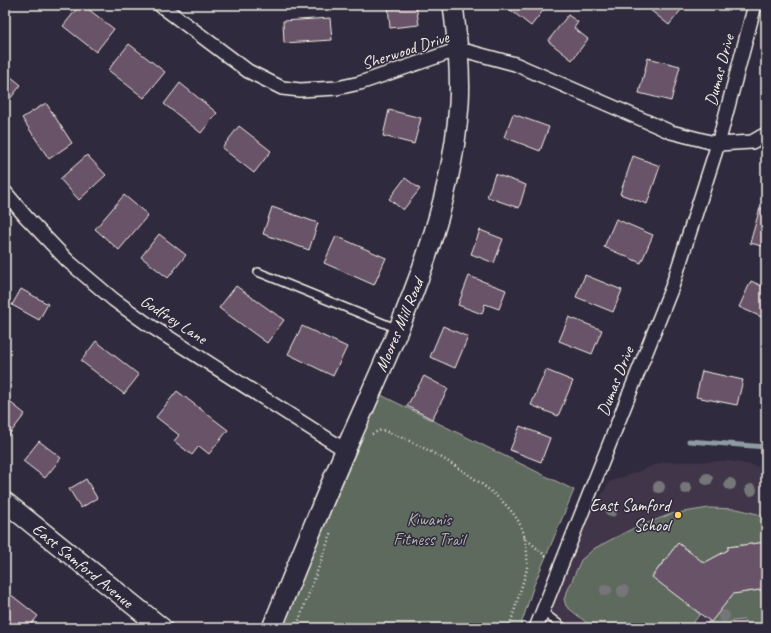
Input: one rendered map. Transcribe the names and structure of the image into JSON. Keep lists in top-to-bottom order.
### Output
{
  "streets": {
    "street": [
      "Sherwood Drive",
      "Dumas Drive",
      "Godfrey Lane",
      "Moores Mill Road",
      "East Samford Avenue"
    ]
  },
  "crossings": [
    ["Sherwood Drive", "Dumas Drive"],
    ["Sherwood Drive", "Moores Mill Road"],
    ["Godfrey Lane", "Moores Mill Road"]
  ],
  "parks": ["Kiwanis Fitness Trail"],
  "places": ["East Samford School"]
}
